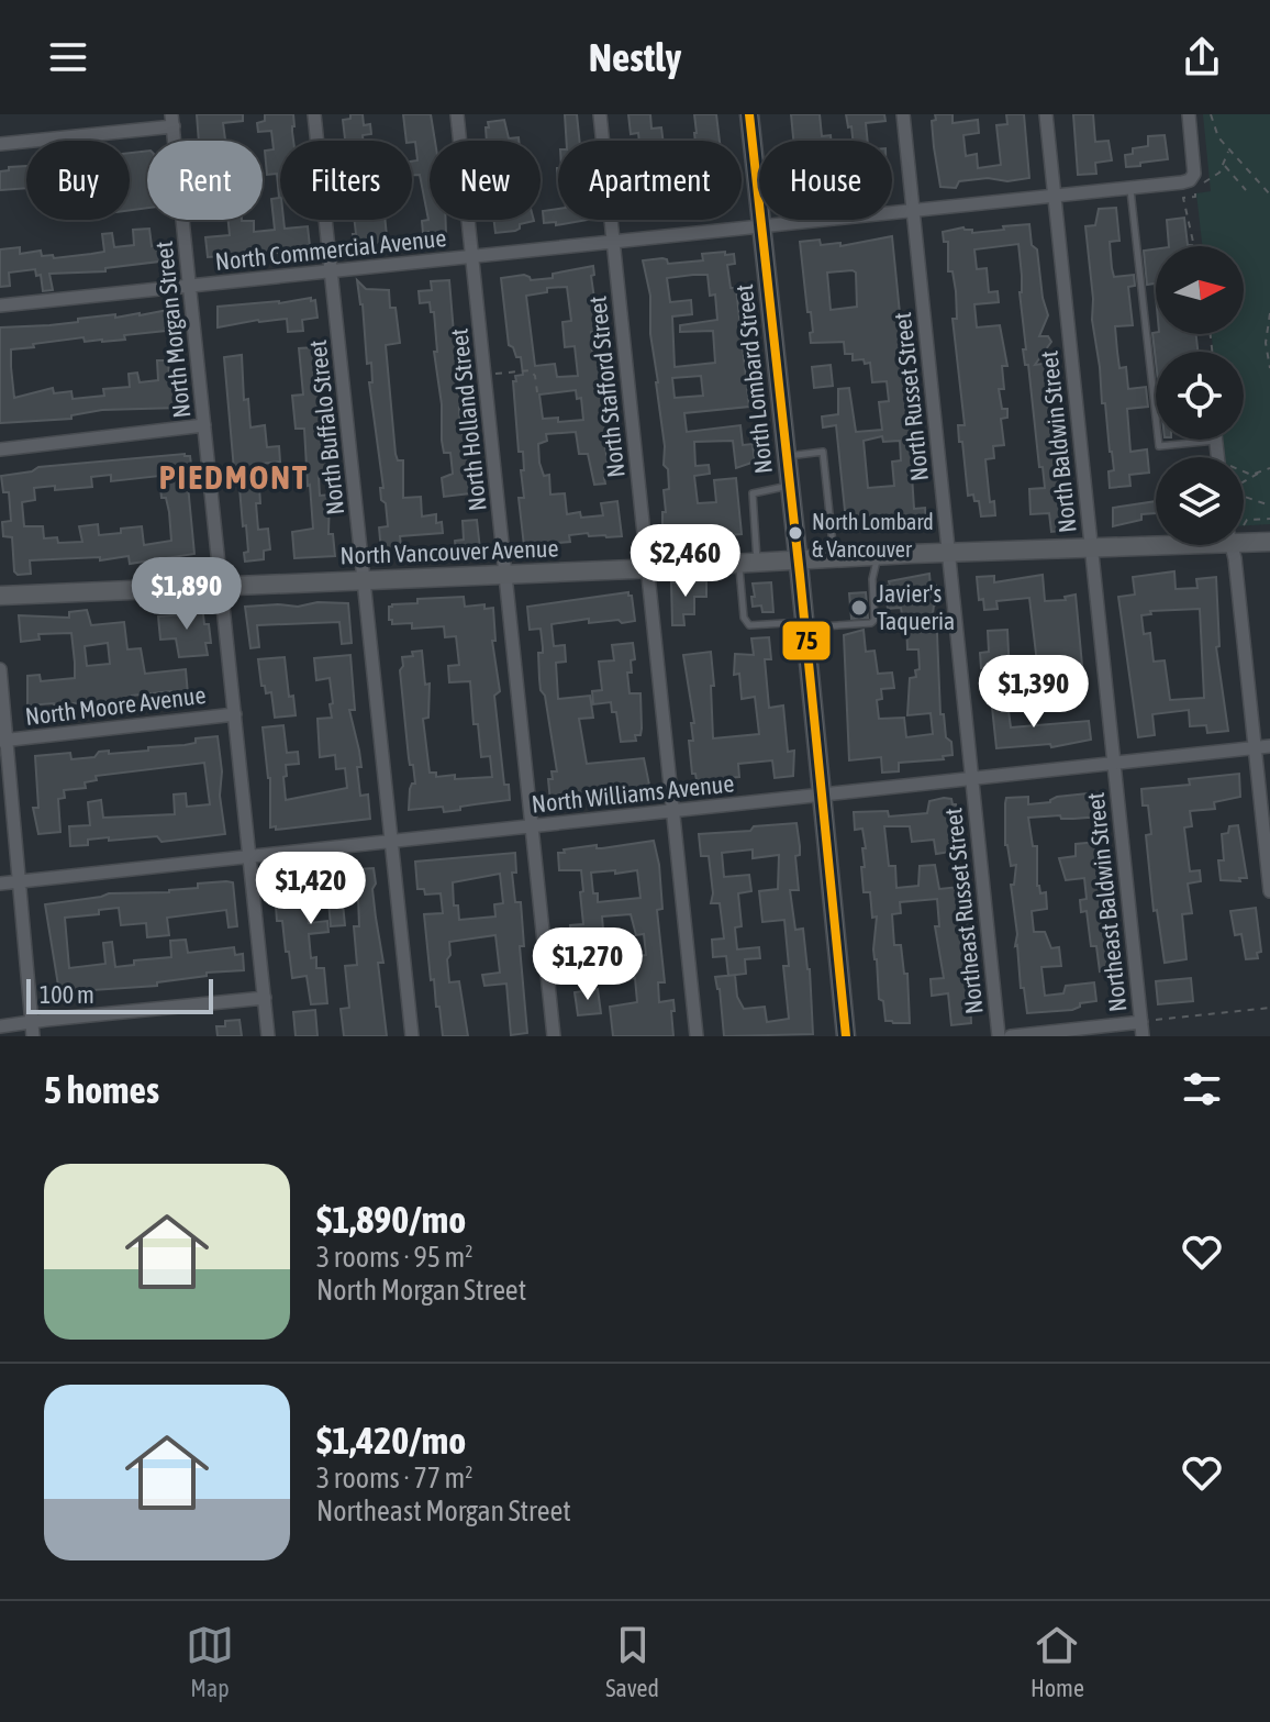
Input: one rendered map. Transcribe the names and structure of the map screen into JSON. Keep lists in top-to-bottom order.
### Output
{
  "streets": {
    "main road": ["North Lombard Street"],
    "street": [
      "North Commercial Avenue",
      "North Morgan Street",
      "North Stafford Street",
      "North Russet Street",
      "North Holland Street",
      "North Buffalo Street",
      "North Baldwin Street",
      "North Vancouver Avenue",
      "North Moore Avenue",
      "North Williams Avenue",
      "Northeast Baldwin Street",
      "Northeast Russet Street"
    ]
  },
  "crossings": [
    ["North Commercial Avenue", "North Morgan Street"],
    ["North Commercial Avenue", "North Lombard Street"],
    ["North Commercial Avenue", "North Stafford Street"],
    ["North Commercial Avenue", "North Russet Street"],
    ["North Commercial Avenue", "North Holland Street"],
    ["North Commercial Avenue", "North Buffalo Street"],
    ["North Commercial Avenue", "North Baldwin Street"],
    ["North Morgan Street", "North Vancouver Avenue"],
    ["North Morgan Street", "North Moore Avenue"],
    ["North Morgan Street", "North Williams Avenue"],
    ["North Lombard Street", "North Vancouver Avenue"],
    ["North Lombard Street", "North Williams Avenue"],
    ["North Stafford Street", "North Vancouver Avenue"],
    ["North Stafford Street", "North Williams Avenue"],
    ["North Russet Street", "North Vancouver Avenue"],
    ["North Russet Street", "North Williams Avenue"],
    ["North Russet Street", "Northeast Russet Street"],
    ["North Holland Street", "North Vancouver Avenue"],
    ["North Holland Street", "North Williams Avenue"],
    ["North Buffalo Street", "North Vancouver Avenue"],
    ["North Buffalo Street", "North Williams Avenue"],
    ["North Baldwin Street", "North Vancouver Avenue"],
    ["North Baldwin Street", "North Williams Avenue"],
    ["North Baldwin Street", "Northeast Baldwin Street"],
    ["North Williams Avenue", "Northeast Baldwin Street"],
    ["North Williams Avenue", "Northeast Russet Street"]
  ],
  "districts": ["PIEDMONT"],
  "places": ["North Lombard & Vancouver", "Javier's Taqueria"],
  "lines": ["transit line 75"],
  "scale_bar": "100 m",
  "north": "right",
  "page": {
    "header": "Nestly",
    "chip": [
      "Buy",
      "Rent",
      "Filters",
      "New",
      "Apartment",
      "House"
    ],
    "price": [
      "$2,460",
      "$1,890",
      "$1,390",
      "$1,420",
      "$1,270"
    ],
    "scale": "100 m",
    "heading": "5 homes",
    "list": [
      {
        "name": "$1,890/mo",
        "note": "3 rooms · 95 m² · North Morgan Street"
      },
      {
        "name": "$1,420/mo",
        "note": "3 rooms · 77 m² · Northeast Morgan Street"
      }
    ],
    "tabs": ["Map", "Saved", "Home"]
  }
}
